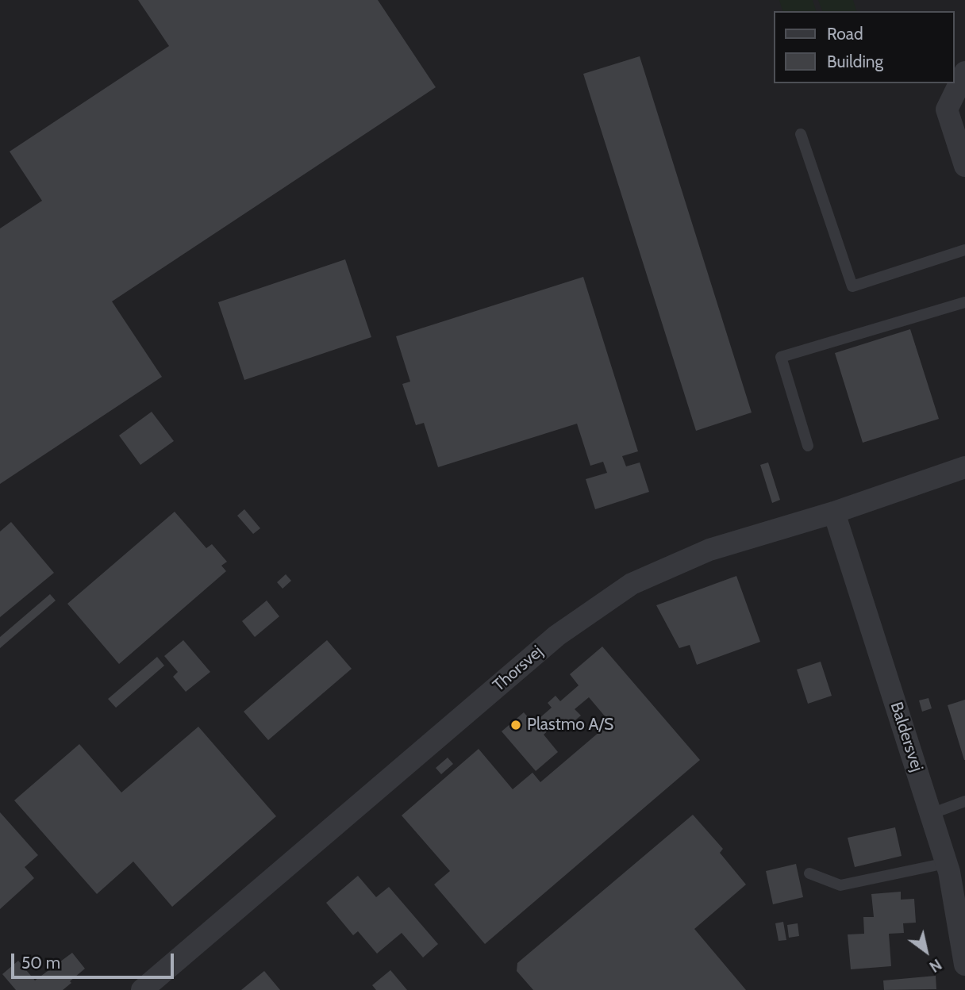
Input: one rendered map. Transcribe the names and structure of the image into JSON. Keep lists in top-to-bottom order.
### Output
{
  "streets": {
    "street": ["Thorsvej", "Baldersvej"]
  },
  "crossings": [
    ["Thorsvej", "Baldersvej"]
  ],
  "places": ["Plastmo A/S"],
  "legend": ["Road", "Building"],
  "scale_bar": "50 m",
  "north": "bottom right"
}
